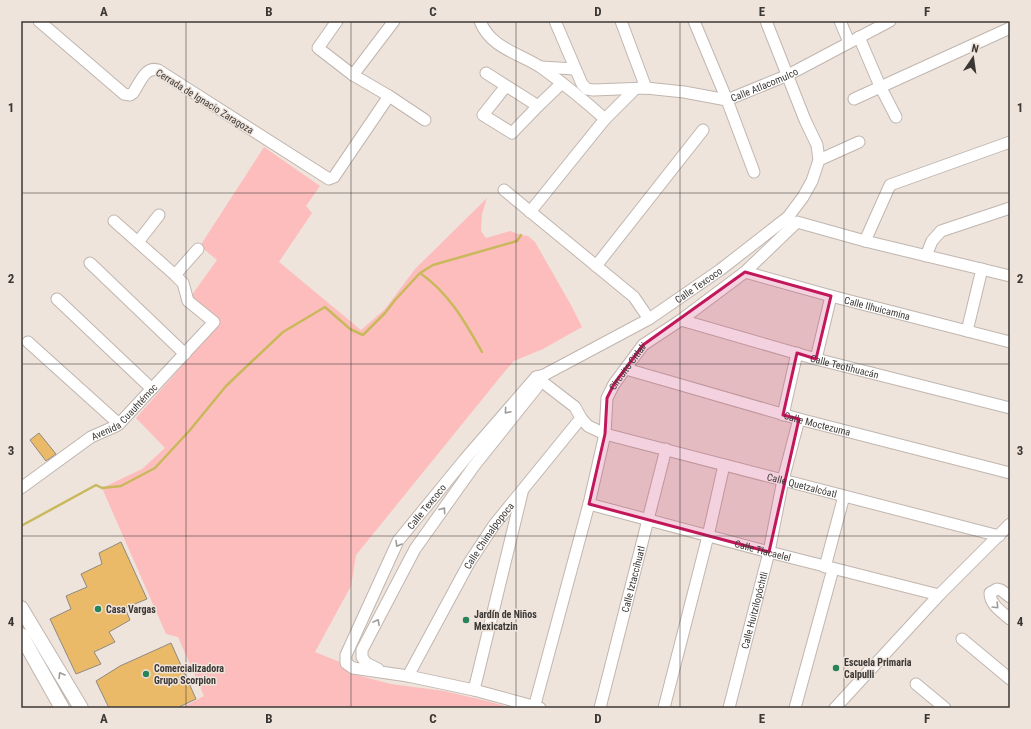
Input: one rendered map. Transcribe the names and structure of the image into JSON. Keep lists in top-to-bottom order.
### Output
{
  "streets": {
    "street": [
      "Calle Atlacomulco",
      "Cerrada de Ignacio Zaragoza",
      "Calle Texcoco",
      "Calle Ilhuicamina",
      "Calle Teotihuacán",
      "Circuito Citlali",
      "Avenida Cuauhtémoc",
      "Calle Moctezuma",
      "Calle Quetzalcóatl",
      "Calle Chimalpopoca",
      "Calle Tlacaelel",
      "Calle Iztaccíhuatl",
      "Calle Huitzilopóchtli"
    ]
  },
  "crossings": [
    ["Calle Ilhuicamina", "Circuito Citlali"],
    ["Calle Teotihuacán", "Circuito Citlali"],
    ["Circuito Citlali", "Calle Moctezuma"],
    ["Circuito Citlali", "Calle Quetzalcóatl"],
    ["Circuito Citlali", "Calle Tlacaelel"],
    ["Calle Moctezuma", "Calle Huitzilopóchtli"],
    ["Calle Quetzalcóatl", "Calle Chimalpopoca"],
    ["Calle Quetzalcóatl", "Calle Iztaccíhuatl"],
    ["Calle Quetzalcóatl", "Calle Huitzilopóchtli"],
    ["Calle Tlacaelel", "Calle Iztaccíhuatl"],
    ["Calle Tlacaelel", "Calle Huitzilopóchtli"]
  ],
  "places": [
    "Casa Vargas",
    "Jardín de Niños Mexicatzin",
    "Escuela Primaria Calpulli",
    "Comercializadora Grupo Scorpion"
  ],
  "north": "top",
  "grid": {
    "columns": [
      "A",
      "B",
      "C",
      "D",
      "E",
      "F"
    ],
    "rows": [
      "1",
      "2",
      "3",
      "4"
    ]
  }
}
